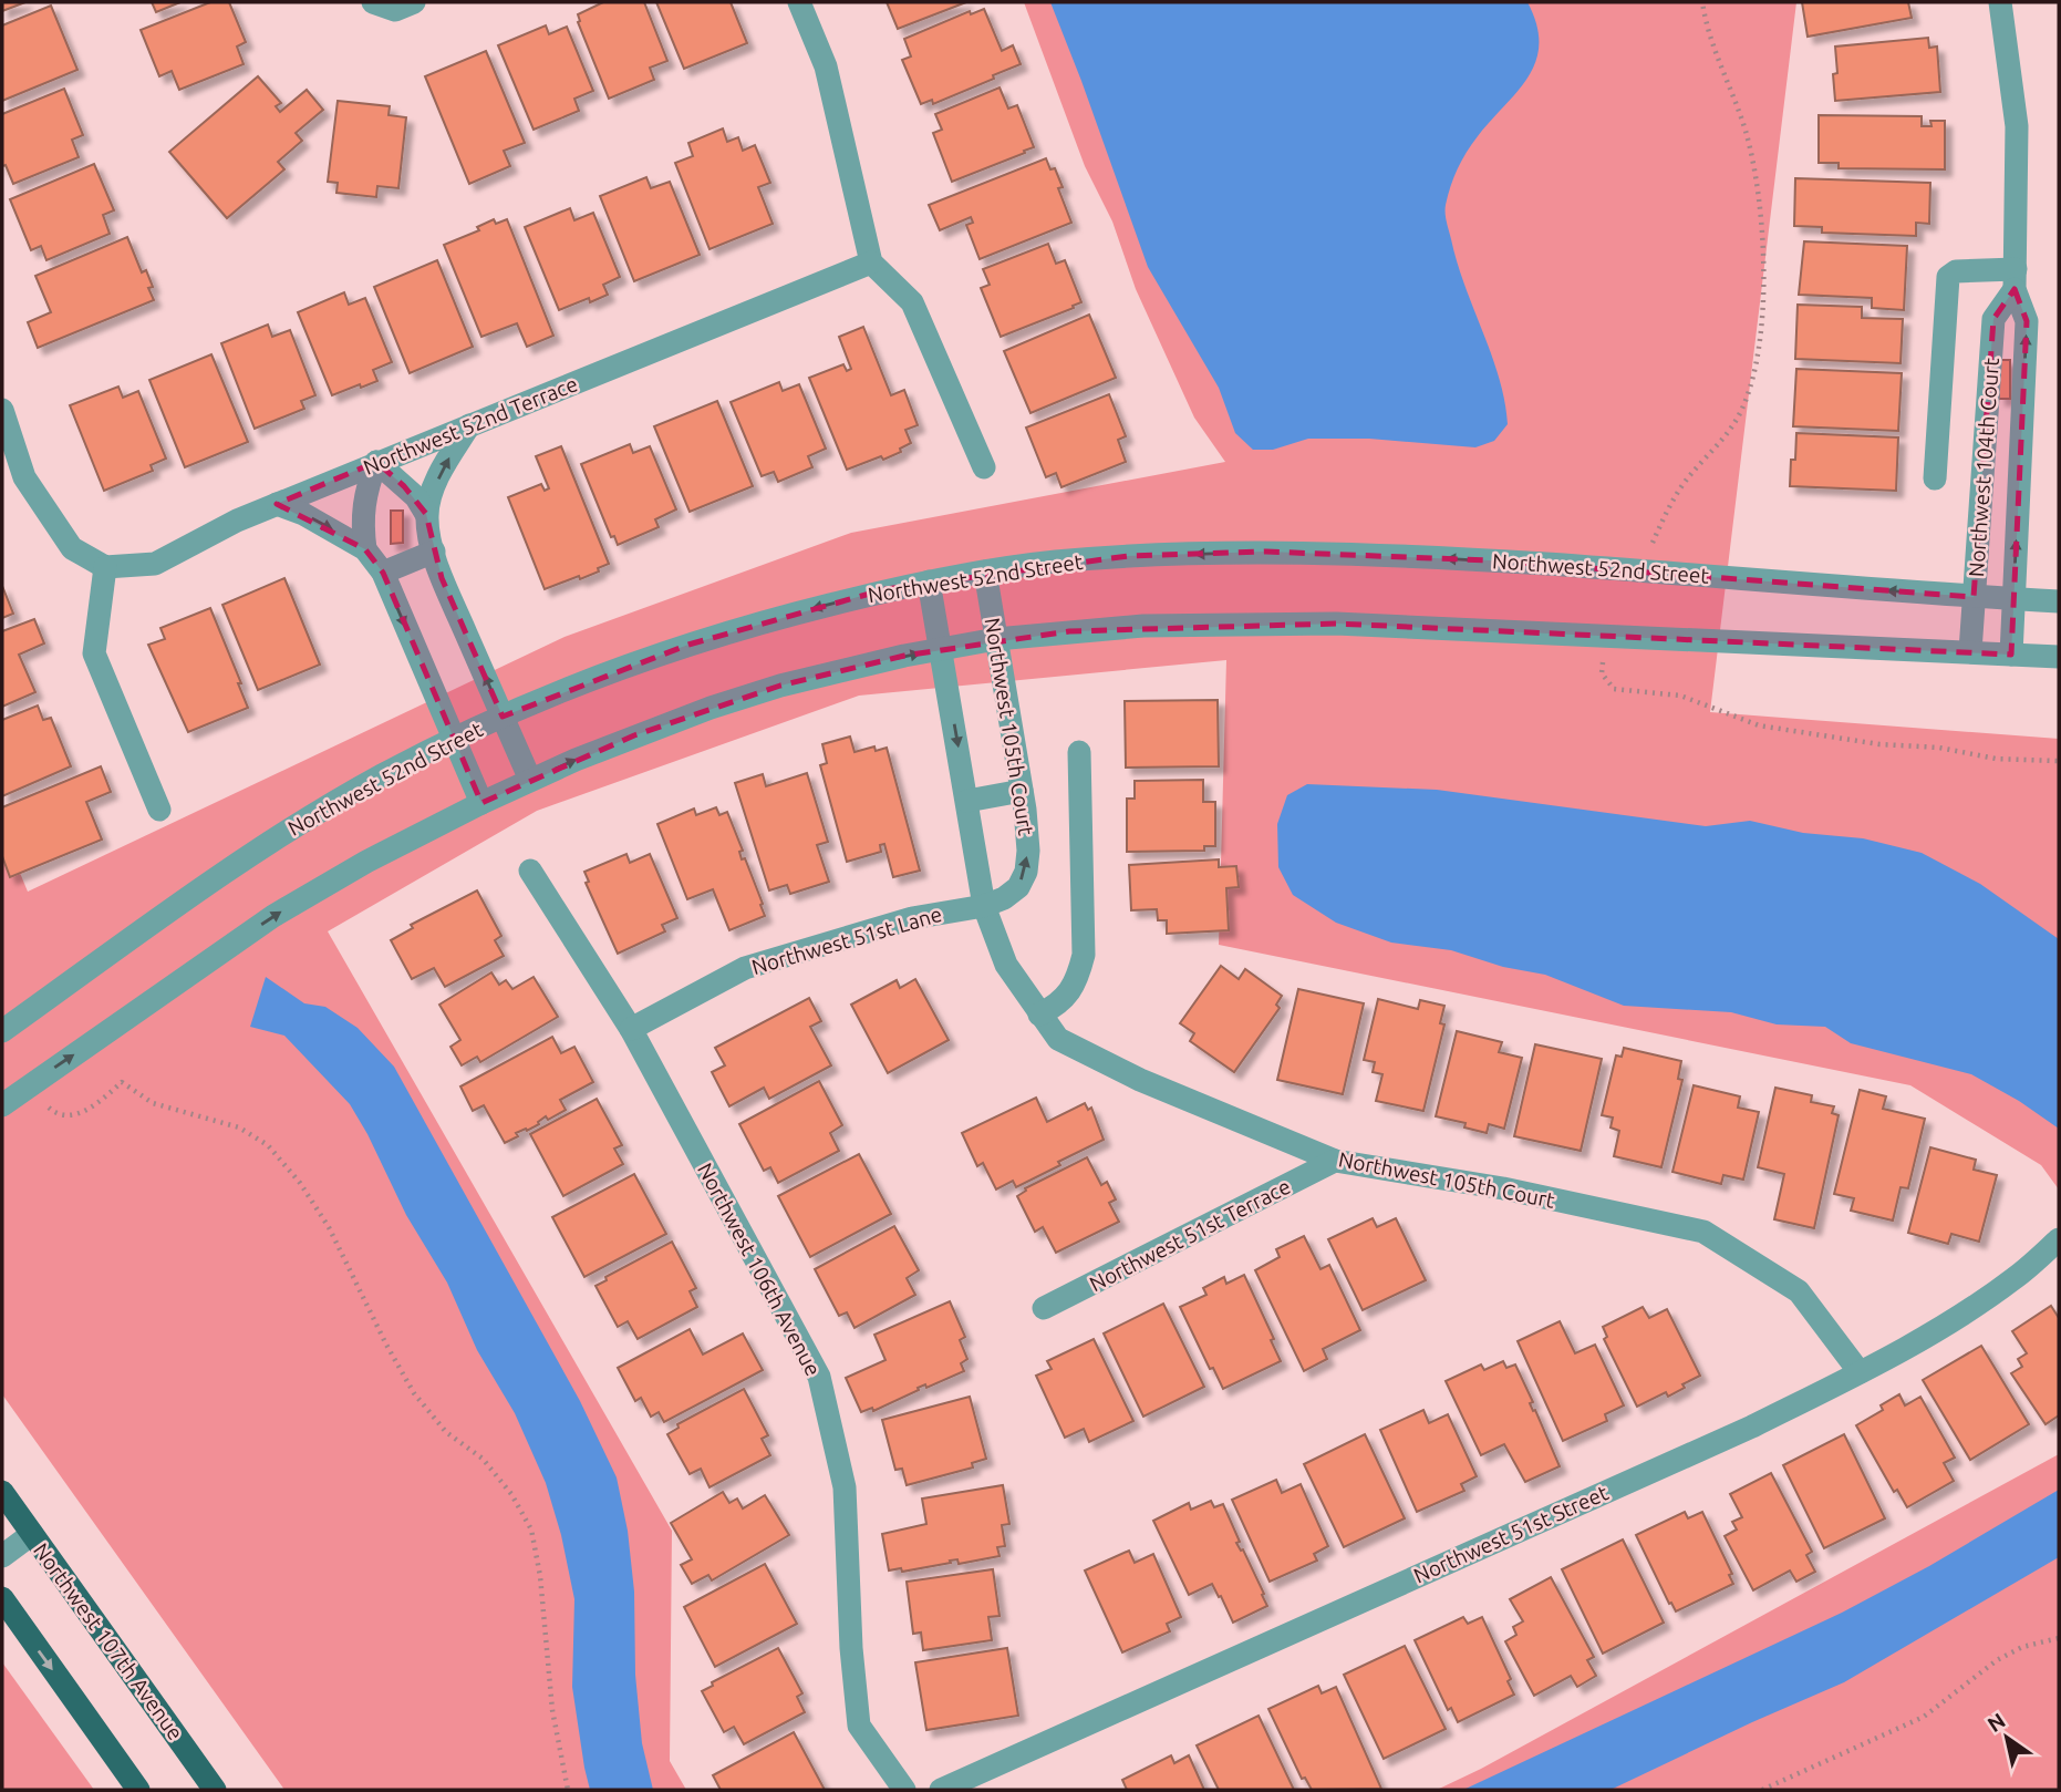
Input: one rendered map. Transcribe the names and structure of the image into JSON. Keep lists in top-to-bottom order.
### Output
{
  "streets": {
    "main road": ["Northwest 107th Avenue"],
    "street": [
      "Northwest 52nd Terrace",
      "Northwest 104th Court",
      "Northwest 52nd Street",
      "Northwest 105th Court",
      "Northwest 51st Lane",
      "Northwest 51st Terrace",
      "Northwest 106th Avenue",
      "Northwest 51st Street"
    ]
  },
  "crossings": [
    ["Northwest 104th Court", "Northwest 52nd Street"],
    ["Northwest 52nd Street", "Northwest 105th Court"],
    ["Northwest 105th Court", "Northwest 51st Lane"],
    ["Northwest 105th Court", "Northwest 51st Terrace"],
    ["Northwest 105th Court", "Northwest 51st Street"],
    ["Northwest 51st Lane", "Northwest 106th Avenue"]
  ],
  "north": "top left"
}
